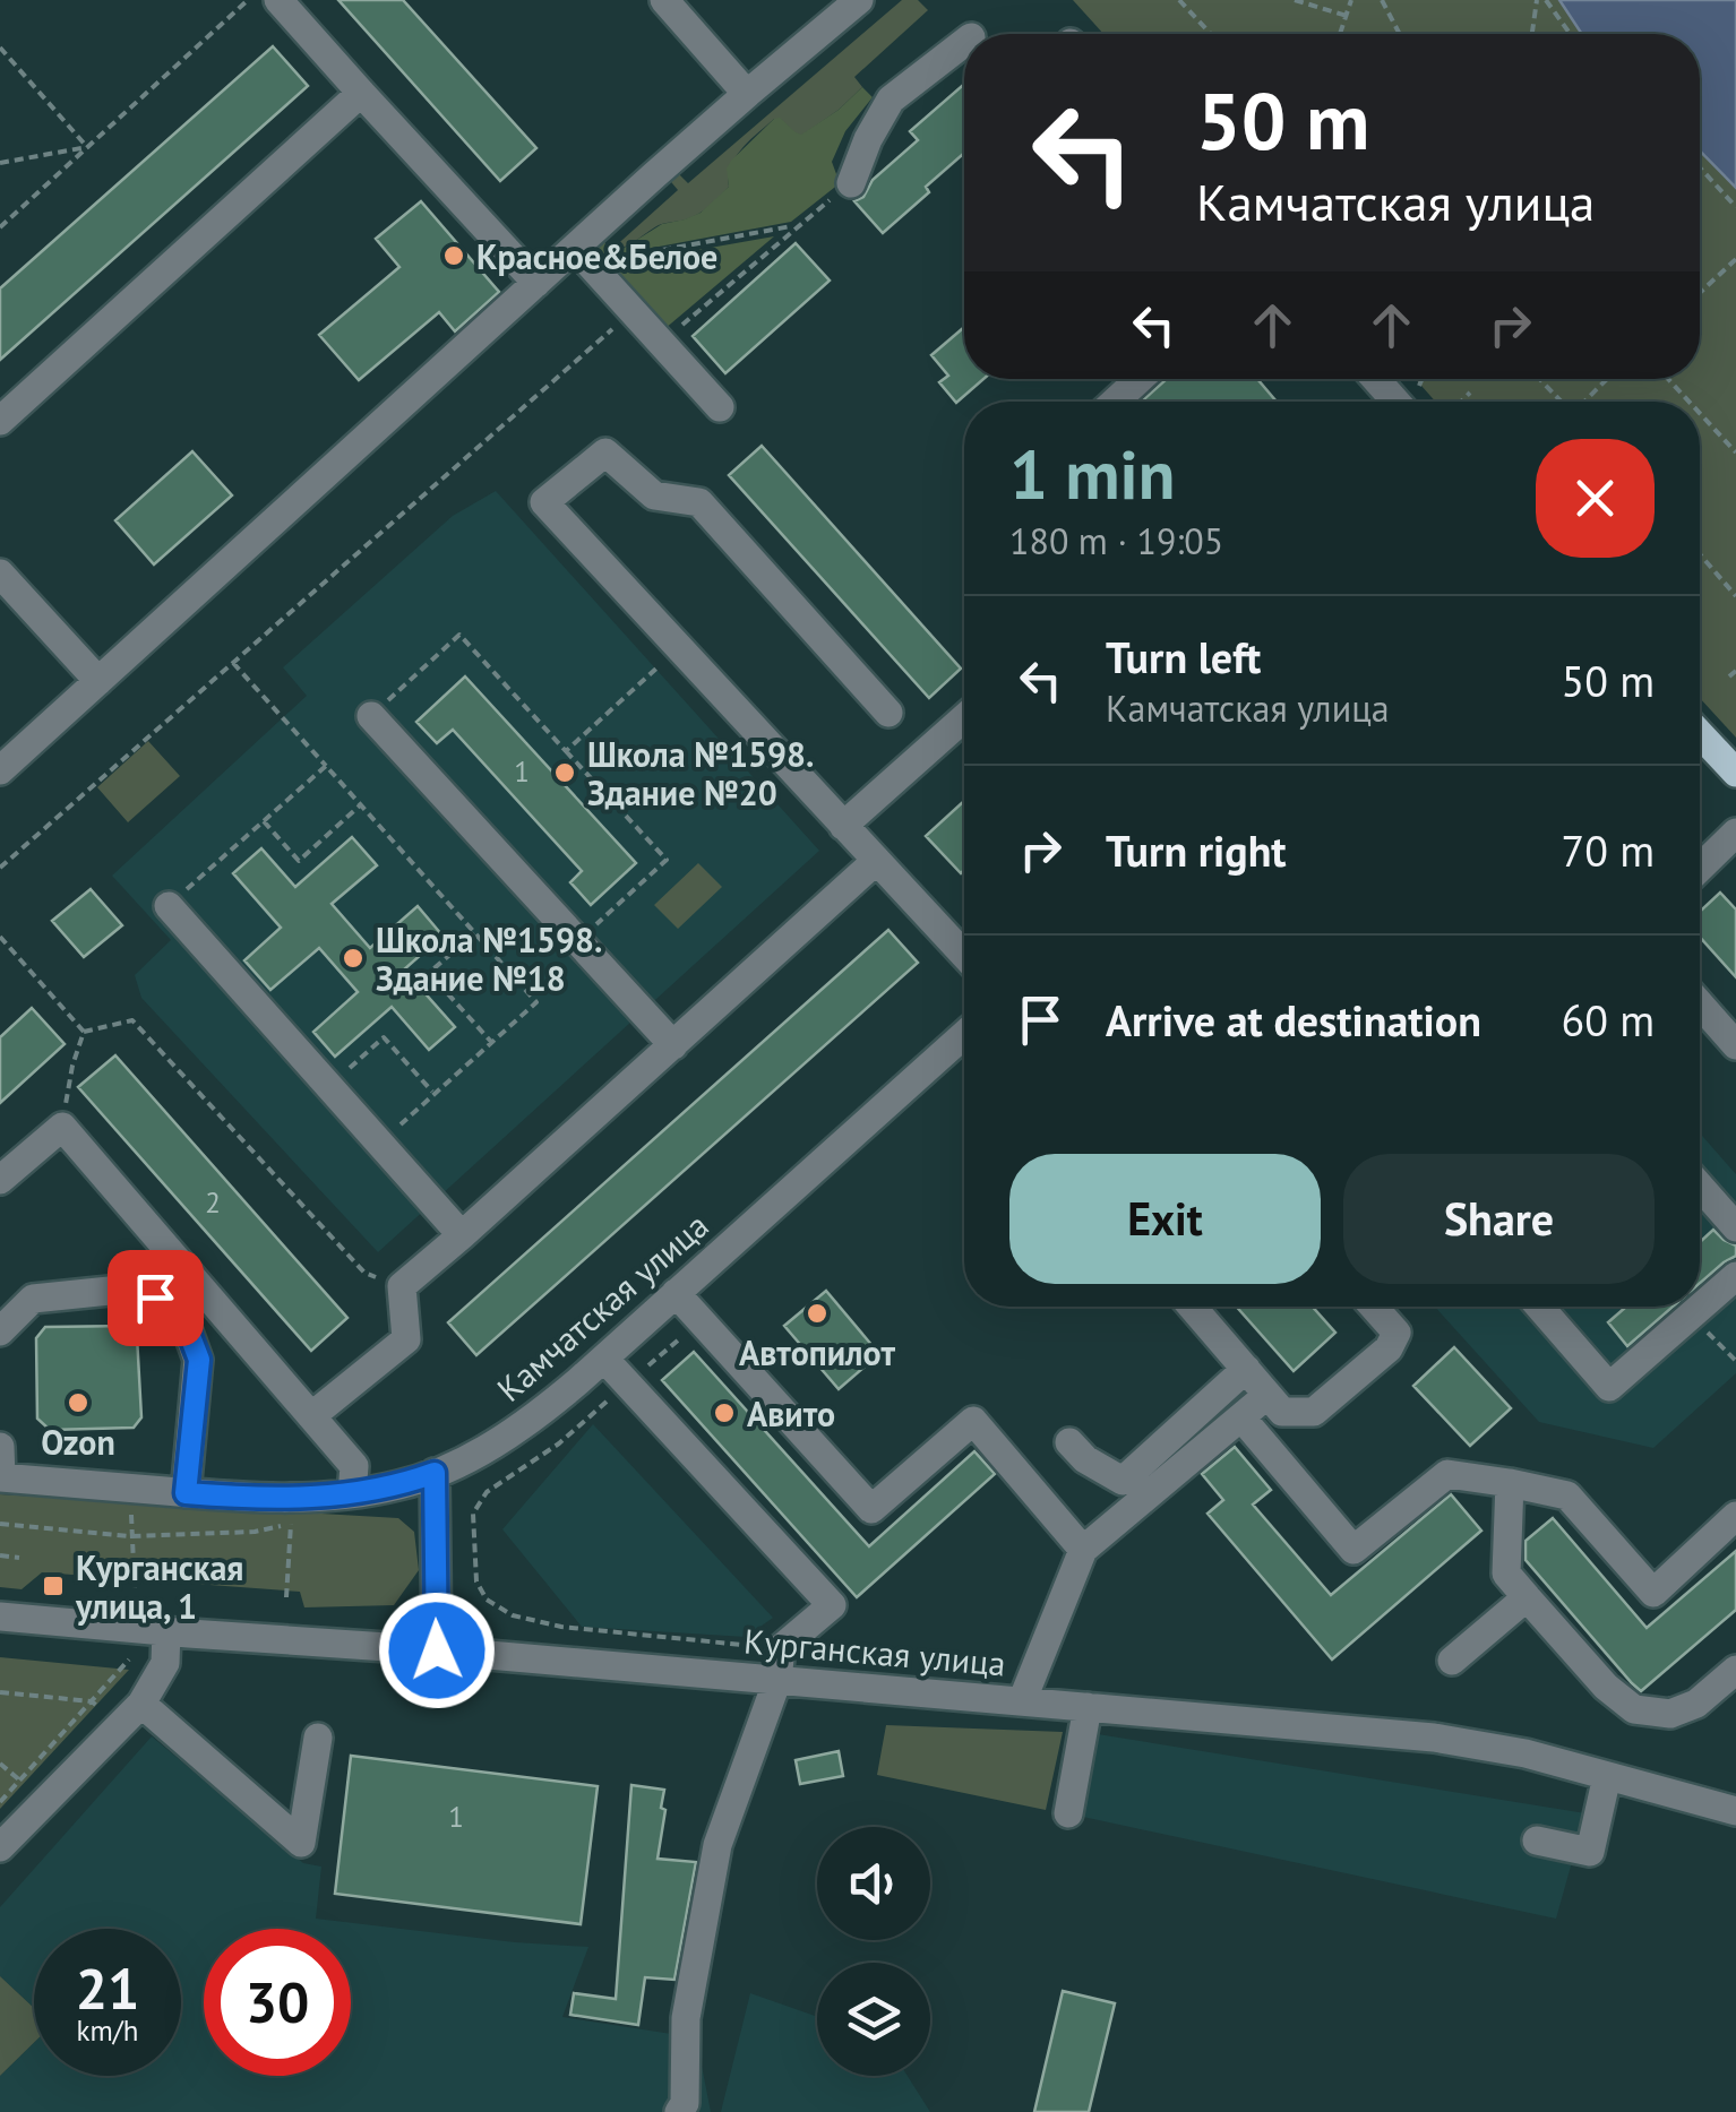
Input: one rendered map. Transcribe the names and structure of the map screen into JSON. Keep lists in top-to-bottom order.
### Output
{
  "streets": {
    "street": ["Камчатская улица", "Курганская улица"]
  },
  "places": {
    "other": [
      "Красное&Белое",
      "Школа №1598. Здание №20",
      "Школа №1598. Здание №18",
      "Автопилот",
      "Ozon",
      "Авито"
    ],
    "transit": ["Курганская улица, 1"]
  },
  "house_numbers": ["1", "2", "1"],
  "page": {
    "turn": ["50 m", "Камчатская улица"],
    "heading": ["1 min", "180 m · 19:05"],
    "list": [
      {
        "name": "Turn left",
        "note": "Камчатская улица",
        "value": "50 m"
      },
      {
        "name": "Turn right",
        "value": "70 m"
      },
      {
        "name": "Arrive at destination",
        "value": "60 m"
      }
    ],
    "buttons": ["Exit", "Share"],
    "speed": "21 km/h",
    "limit": "30"
  }
}
